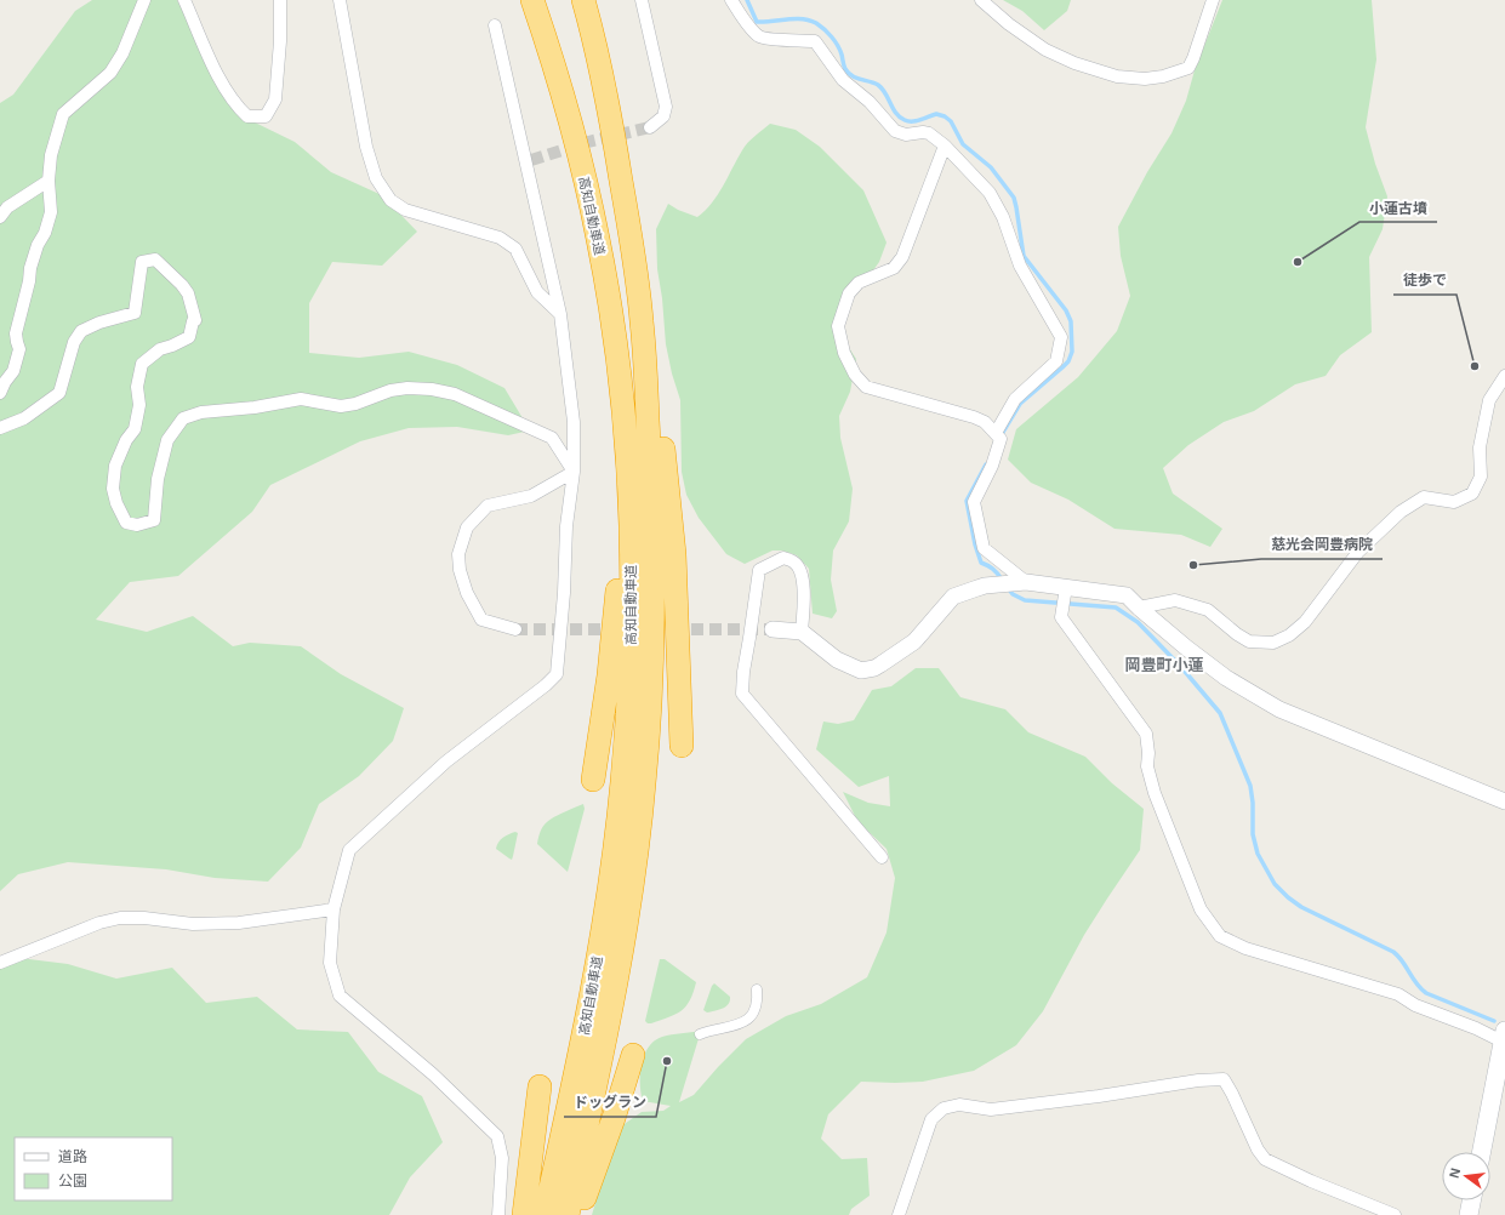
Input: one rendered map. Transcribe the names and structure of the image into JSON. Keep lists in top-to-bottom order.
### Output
{
  "streets": {
    "highway": ["高知自動車道"]
  },
  "districts": ["岡豊町小蓮"],
  "places": [
    "小蓮古墳",
    "徒歩で",
    "慈光会岡豊病院",
    "ドッグラン"
  ],
  "legend": ["道路", "公園"],
  "north": "left"
}
